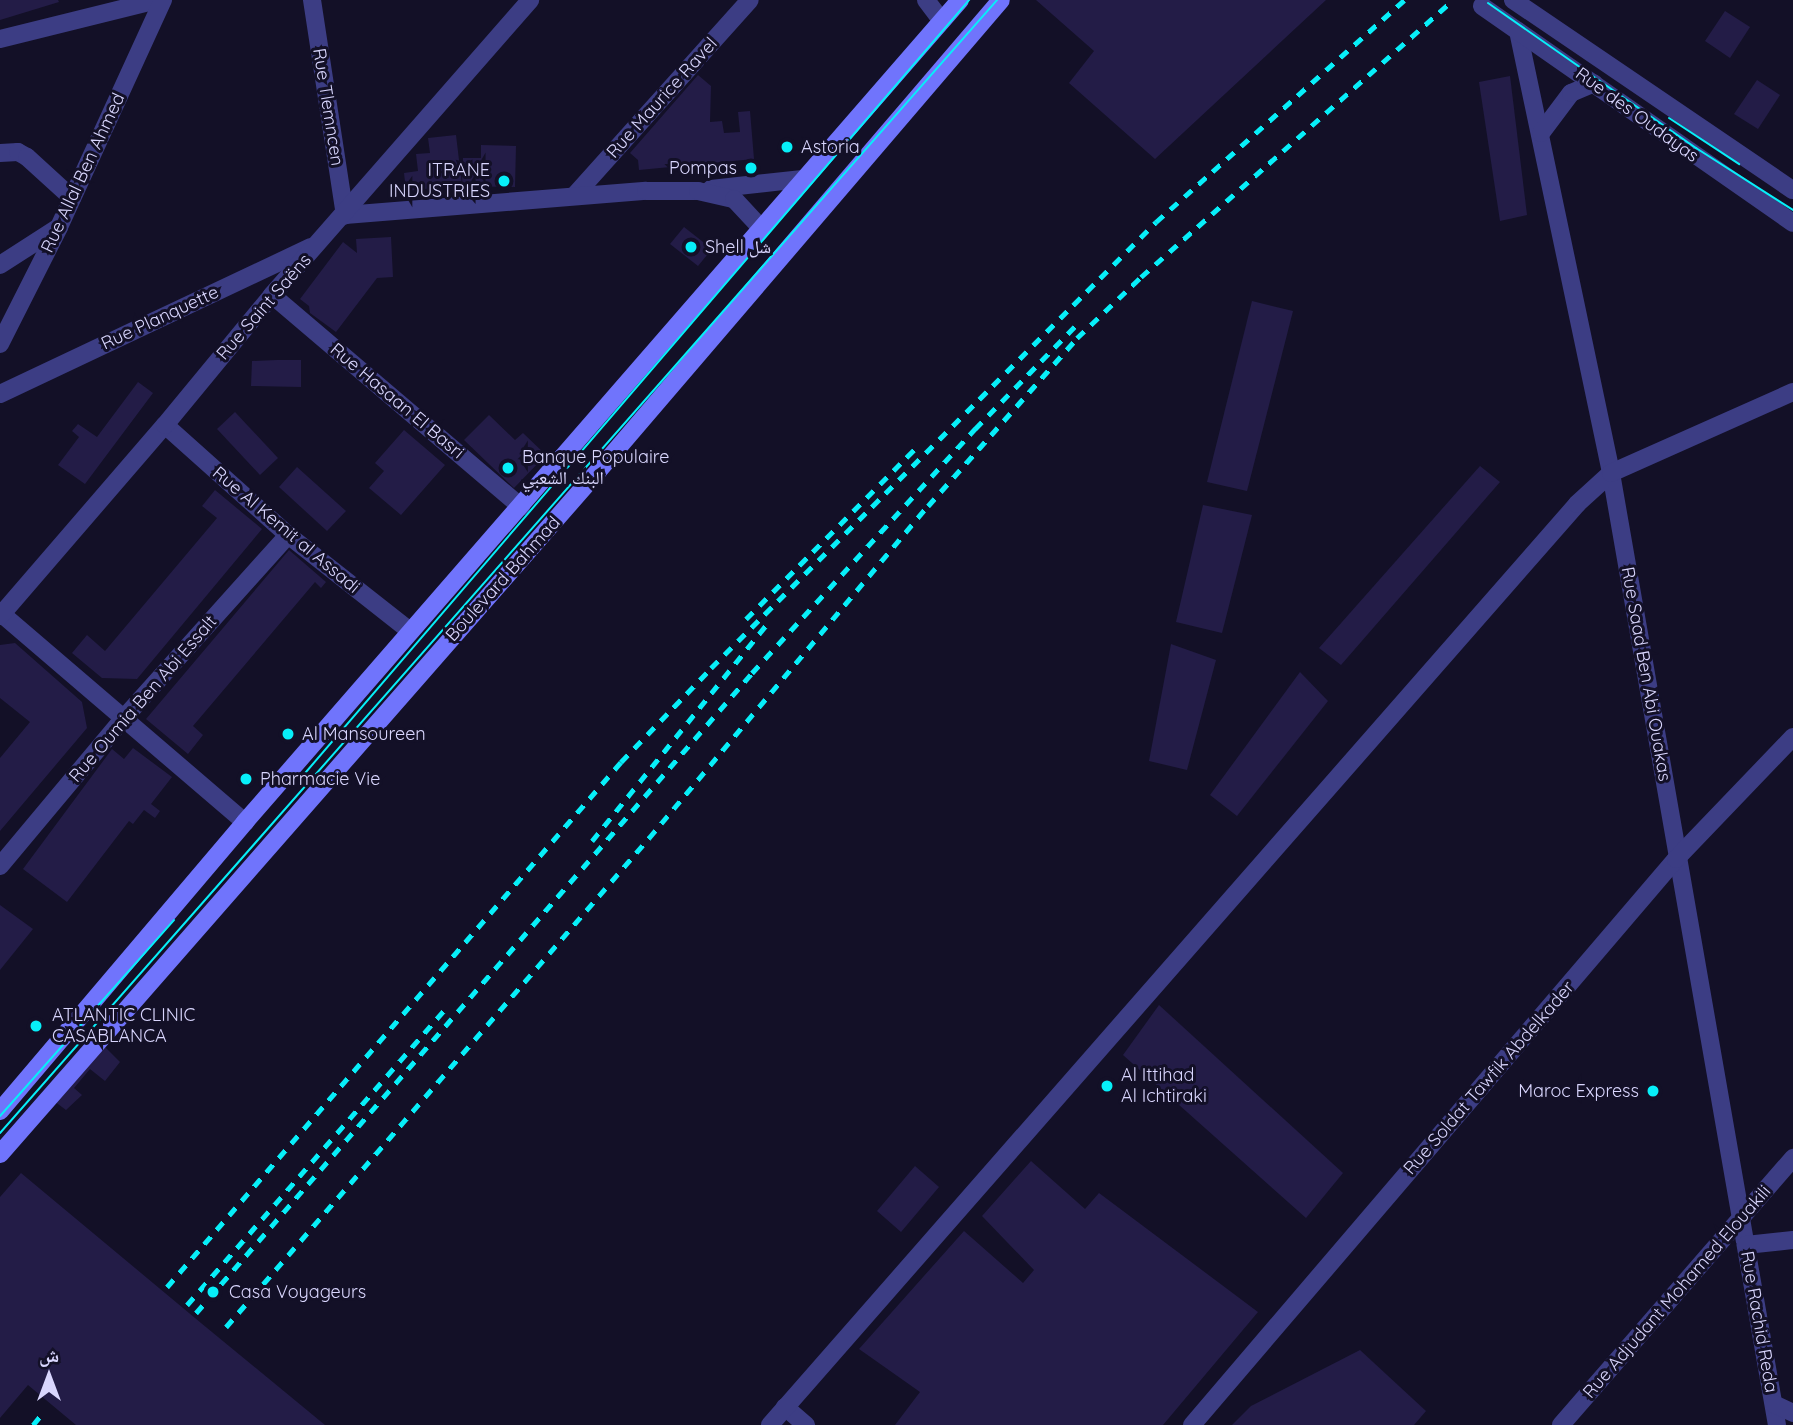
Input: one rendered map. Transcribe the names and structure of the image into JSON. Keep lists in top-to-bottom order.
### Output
{
  "streets": {
    "main road": ["Boulevard Bahmad"],
    "street": [
      "Rue Maurice Ravel",
      "Rue Tlemncen",
      "Rue des Oudayas",
      "Rue Allal Ben Ahmed",
      "Rue Saint Saëns",
      "Rue Planquette",
      "Rue Hasaan El Basri",
      "Rue Al Kemit al Assadi",
      "Rue Saad Ben Abi Ouakas",
      "Rue Oumia Ben Abi Essalt",
      "Rue Soldat Tawfik Abdelkader",
      "Rue Adjudant Mohamed Elouakili",
      "Rue Rachid Reda"
    ]
  },
  "crossings": [
    ["Rue Tlemncen", "Rue Saint Saëns"],
    ["Rue des Oudayas", "Rue Saad Ben Abi Ouakas"],
    ["Rue Saint Saëns", "Rue Planquette"],
    ["Rue Saint Saëns", "Rue Hasaan El Basri"],
    ["Rue Saint Saëns", "Rue Al Kemit al Assadi"],
    ["Rue Hasaan El Basri", "Boulevard Bahmad"],
    ["Rue Al Kemit al Assadi", "Boulevard Bahmad"],
    ["Rue Al Kemit al Assadi", "Rue Oumia Ben Abi Essalt"],
    ["Rue Saad Ben Abi Ouakas", "Rue Soldat Tawfik Abdelkader"],
    ["Rue Saad Ben Abi Ouakas", "Rue Adjudant Mohamed Elouakili"],
    ["Rue Saad Ben Abi Ouakas", "Rue Rachid Reda"],
    ["Rue Adjudant Mohamed Elouakili", "Rue Rachid Reda"]
  ],
  "places": [
    "Astoria",
    "Pompas",
    "ITRANE INDUSTRIES",
    "Shell شل",
    "Banque Populaire البنك الشعبي",
    "Al Mansoureen",
    "Pharmacie Vie",
    "ATLANTIC CLINIC CASABLANCA",
    "Al Ittihad Al Ichtiraki",
    "Maroc Express",
    "Casa Voyageurs"
  ],
  "north": "top"
}
